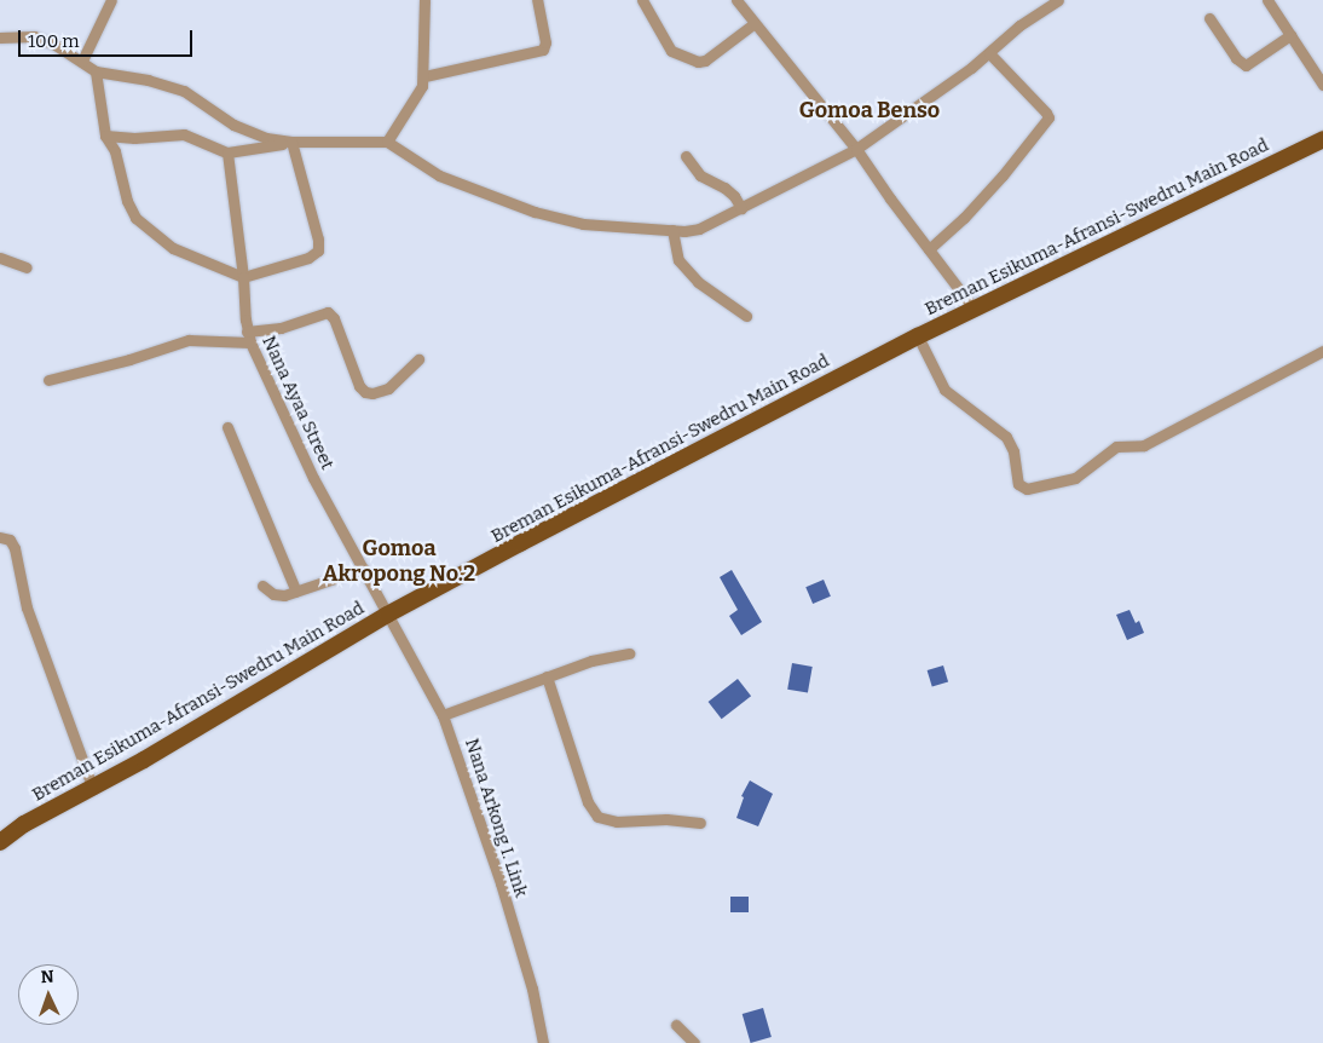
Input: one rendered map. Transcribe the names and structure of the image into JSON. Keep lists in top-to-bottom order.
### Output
{
  "streets": {
    "main road": ["Breman Esikuma-Afransi-Swedru Main Road"],
    "street": ["Nana Ayaa Street", "Nana Arkong I. Link"]
  },
  "crossings": [
    ["Breman Esikuma-Afransi-Swedru Main Road", "Nana Ayaa Street"],
    ["Breman Esikuma-Afransi-Swedru Main Road", "Nana Arkong I. Link"],
    ["Nana Ayaa Street", "Nana Arkong I. Link"]
  ],
  "districts": ["Gomoa Benso", "Gomoa Akropong No.2"],
  "scale_bar": "100 m",
  "north": "top"
}
